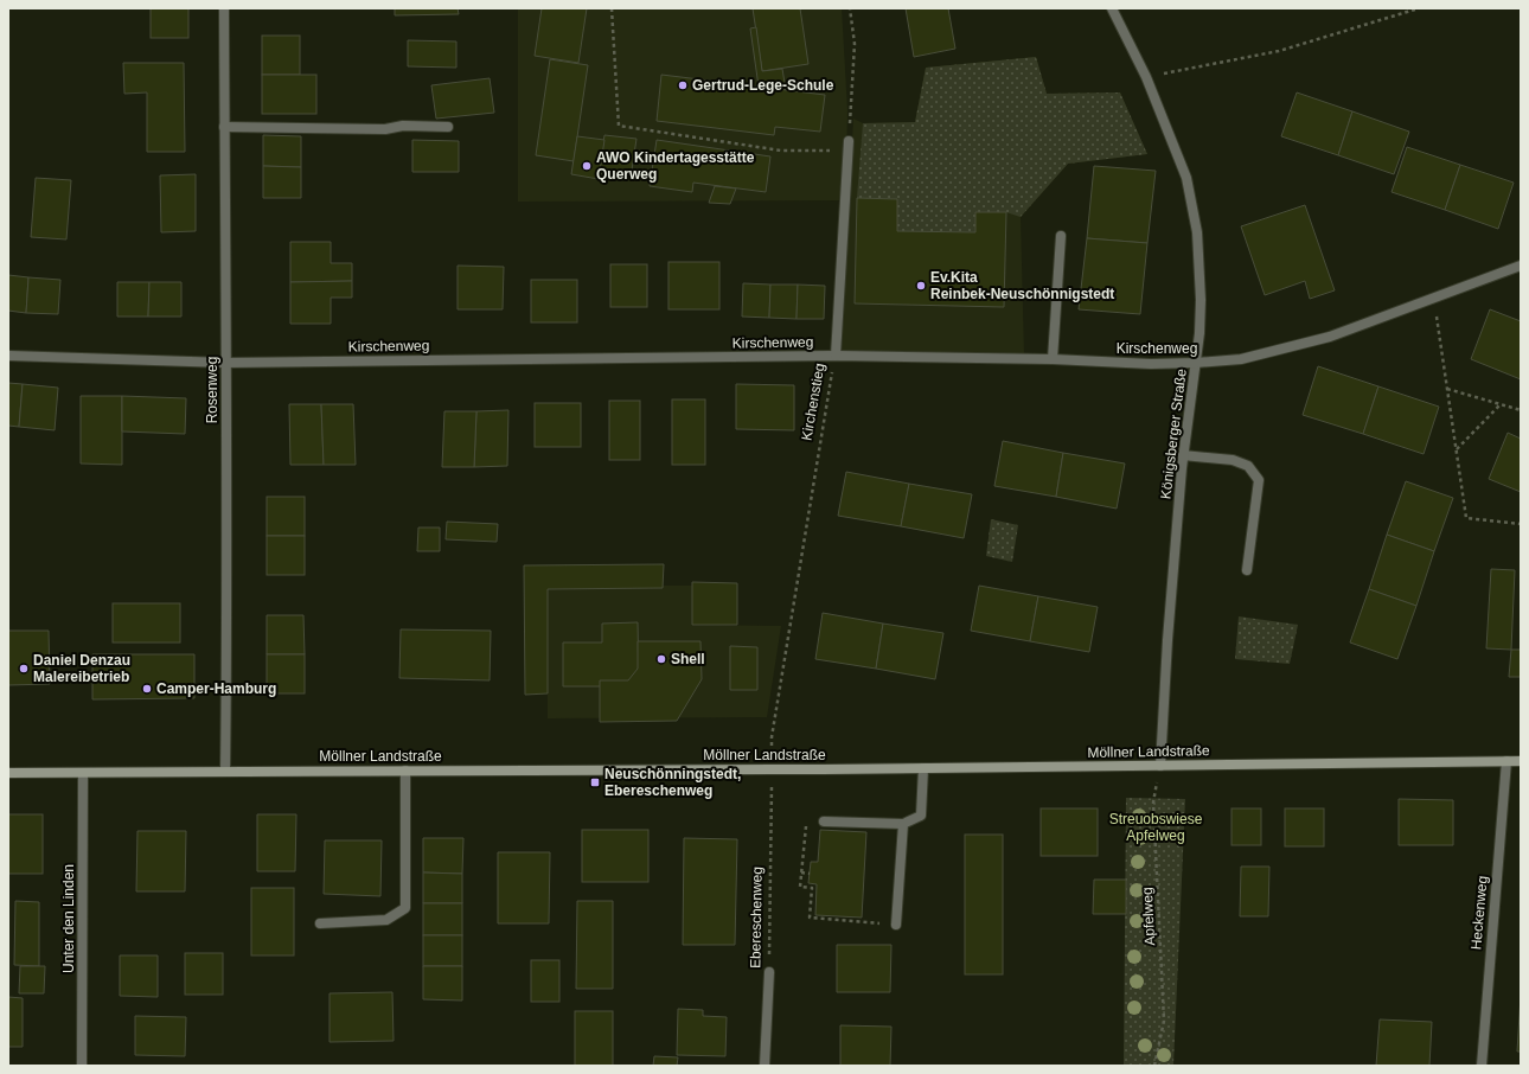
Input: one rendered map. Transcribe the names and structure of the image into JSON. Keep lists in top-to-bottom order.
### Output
{
  "streets": {
    "main road": ["Möllner Landstraße"],
    "street": [
      "Kirschenweg",
      "Rosenweg",
      "Kirchenstieg",
      "Königsberger Straße",
      "Heckenweg",
      "Ebereschenweg",
      "Unter den Linden"
    ],
    "path": ["Apfelweg"]
  },
  "crossings": [
    ["Kirschenweg", "Rosenweg"],
    ["Kirschenweg", "Kirchenstieg"],
    ["Kirschenweg", "Königsberger Straße"],
    ["Rosenweg", "Möllner Landstraße"],
    ["Kirchenstieg", "Möllner Landstraße"],
    ["Kirchenstieg", "Ebereschenweg"],
    ["Königsberger Straße", "Möllner Landstraße"],
    ["Königsberger Straße", "Apfelweg"],
    ["Möllner Landstraße", "Heckenweg"],
    ["Möllner Landstraße", "Apfelweg"],
    ["Möllner Landstraße", "Ebereschenweg"],
    ["Möllner Landstraße", "Unter den Linden"]
  ],
  "parks": ["Streuobswiese Apfelweg"],
  "places": {
    "other": [
      "Gertrud-Lege-Schule",
      "AWO Kindertagesstätte Querweg",
      "Ev.Kita Reinbek-Neuschönnigstedt",
      "Shell",
      "Daniel Denzau Malereibetrieb",
      "Camper-Hamburg"
    ],
    "transit": ["Neuschönningstedt, Ebereschenweg"]
  }
}
